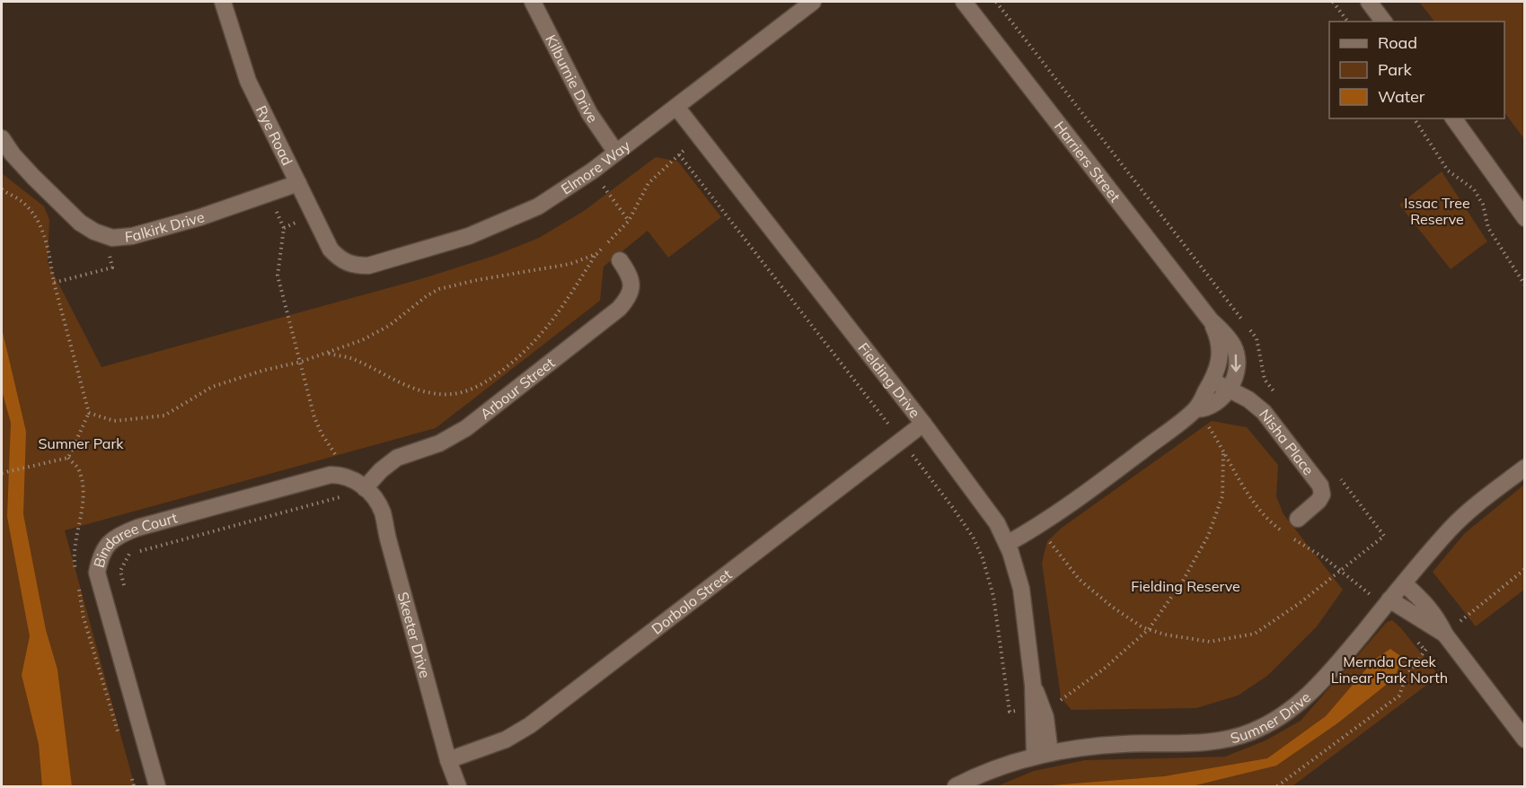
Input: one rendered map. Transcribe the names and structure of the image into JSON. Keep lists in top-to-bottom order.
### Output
{
  "streets": {
    "street": [
      "Kilburnie Drive",
      "Rye Road",
      "Harriers Street",
      "Elmore Way",
      "Falkirk Drive",
      "Fielding Drive",
      "Arbour Street",
      "Nisha Place",
      "Bindaree Court",
      "Dorbolo Street",
      "Skeeter Drive",
      "Sumner Drive"
    ]
  },
  "crossings": [
    ["Kilburnie Drive", "Elmore Way"],
    ["Rye Road", "Elmore Way"],
    ["Rye Road", "Falkirk Drive"],
    ["Harriers Street", "Fielding Drive"],
    ["Harriers Street", "Nisha Place"],
    ["Elmore Way", "Fielding Drive"],
    ["Fielding Drive", "Dorbolo Street"],
    ["Fielding Drive", "Sumner Drive"],
    ["Arbour Street", "Bindaree Court"],
    ["Arbour Street", "Skeeter Drive"],
    ["Bindaree Court", "Skeeter Drive"],
    ["Dorbolo Street", "Skeeter Drive"]
  ],
  "parks": [
    "Issac Tree Reserve",
    "Sumner Park",
    "Fielding Reserve",
    "Mernda Creek Linear Park North"
  ],
  "legend": ["Road", "Park", "Water"]
}
